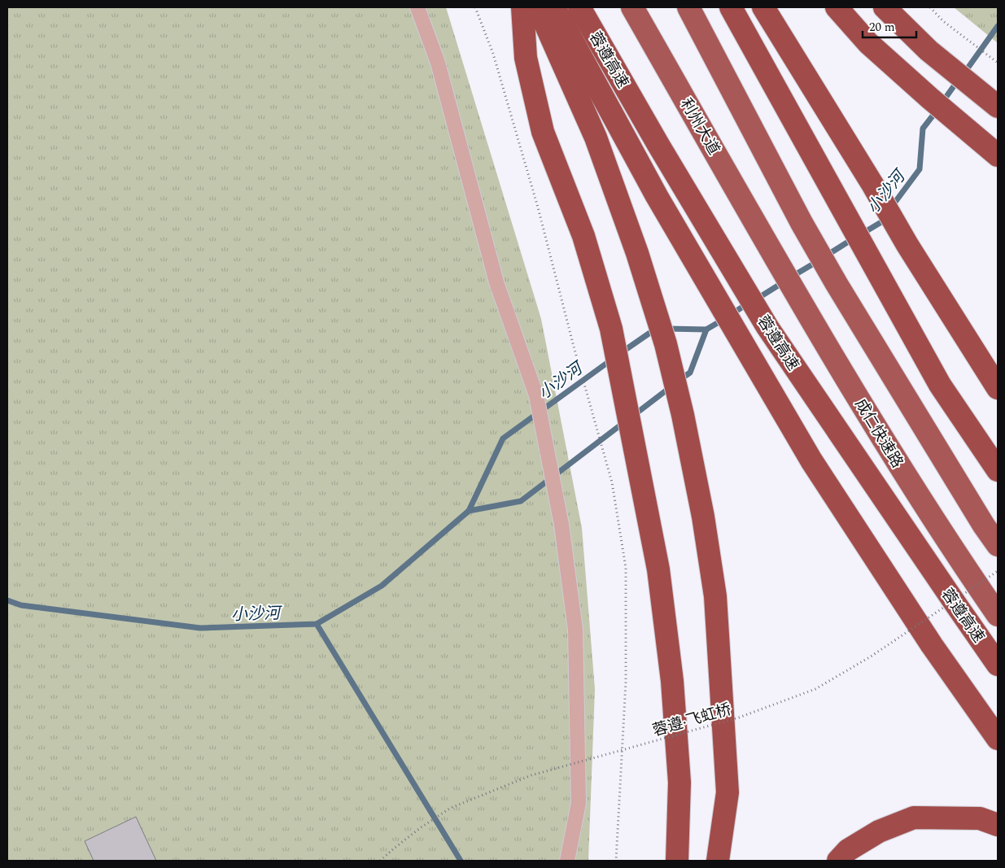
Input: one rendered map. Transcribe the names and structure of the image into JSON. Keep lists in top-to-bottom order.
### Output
{
  "streets": {
    "highway": ["蓉遵高速", "利州大道", "成仁快速路"],
    "path": ["蓉遵·飞虹桥"]
  },
  "crossings": [
    ["利州大道", "成仁快速路"]
  ],
  "water": ["小沙河"],
  "scale_bar": "20 m"
}
